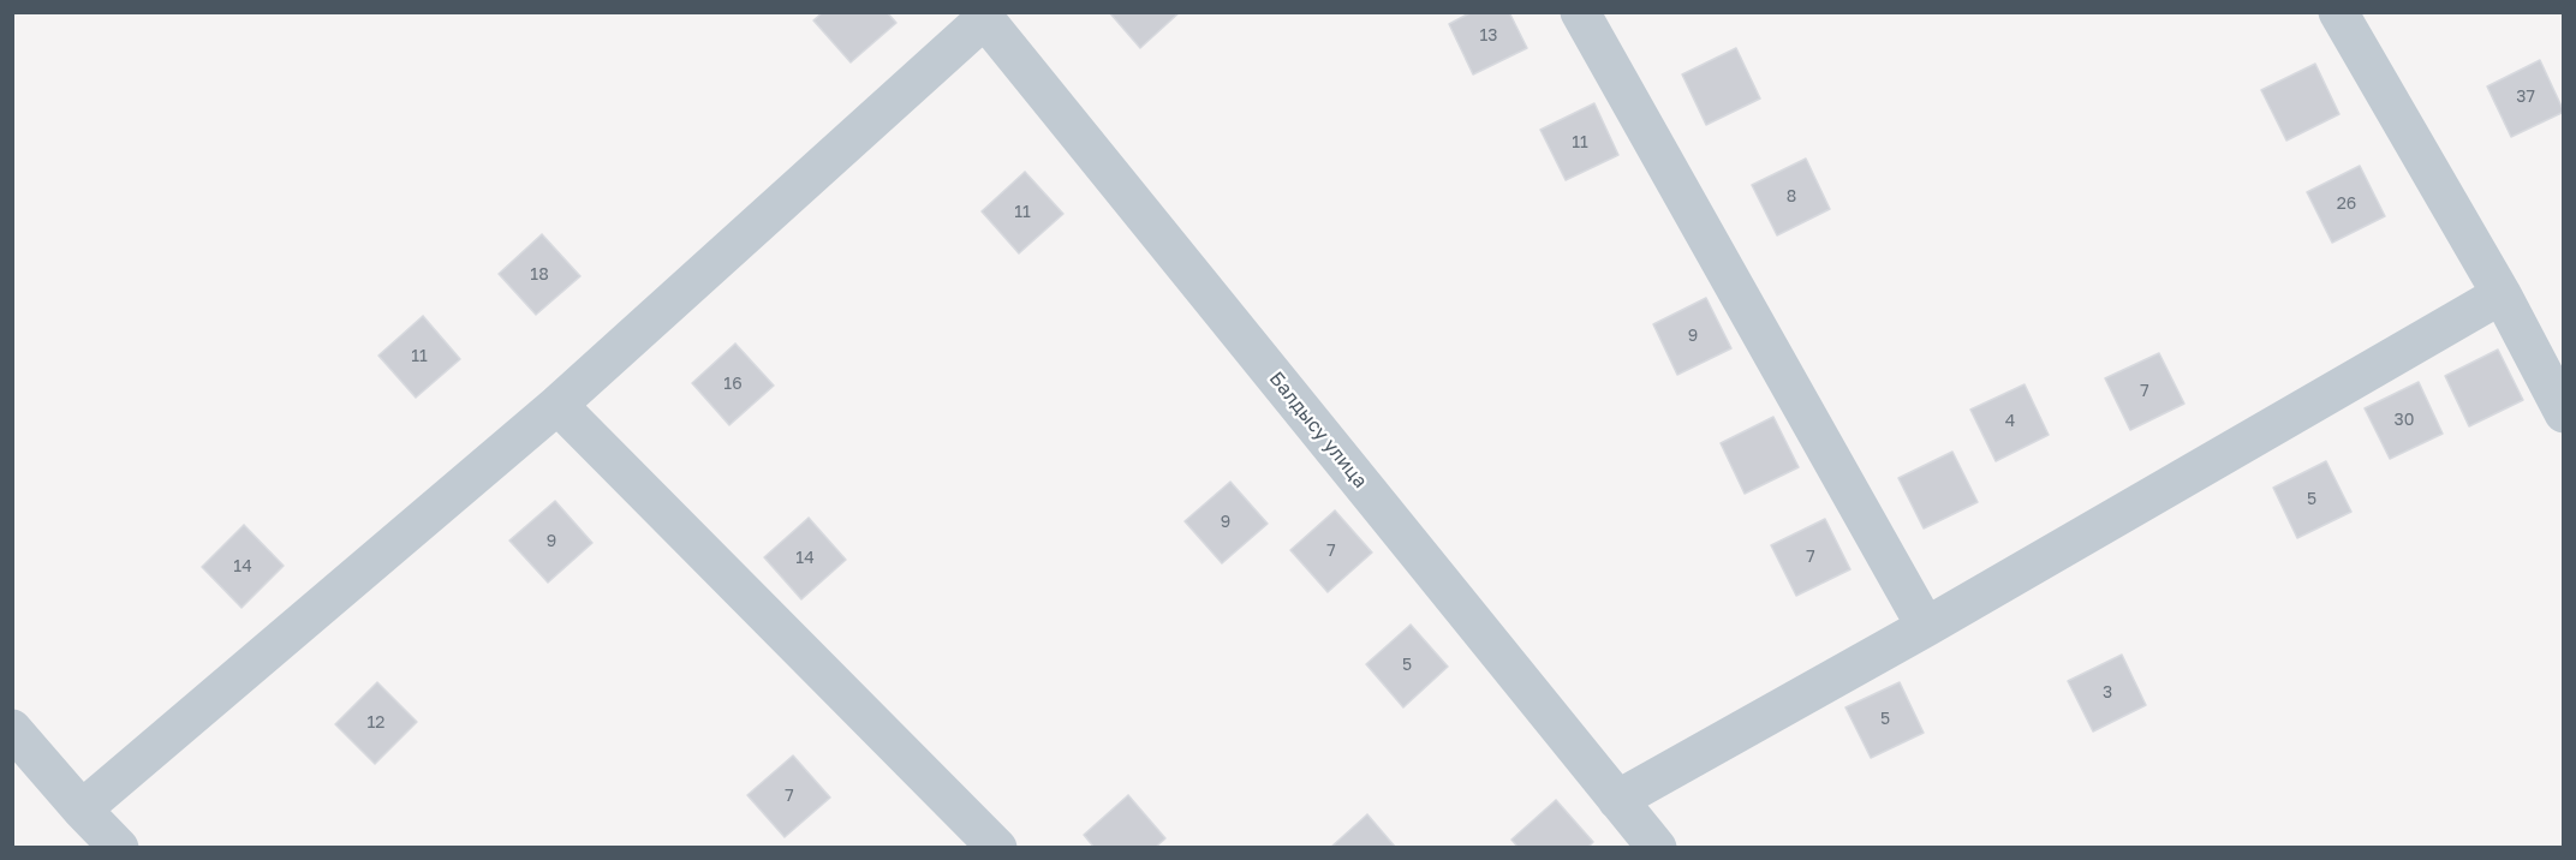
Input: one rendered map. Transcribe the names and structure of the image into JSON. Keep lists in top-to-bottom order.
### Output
{
  "streets": {
    "street": ["Балдысу улица"]
  },
  "house_numbers": [
    "13",
    "37",
    "11",
    "8",
    "26",
    "11",
    "18",
    "9",
    "11",
    "16",
    "7",
    "30",
    "4",
    "5",
    "9",
    "9",
    "7",
    "7",
    "14",
    "14",
    "5",
    "3",
    "5",
    "12",
    "7"
  ]
}
